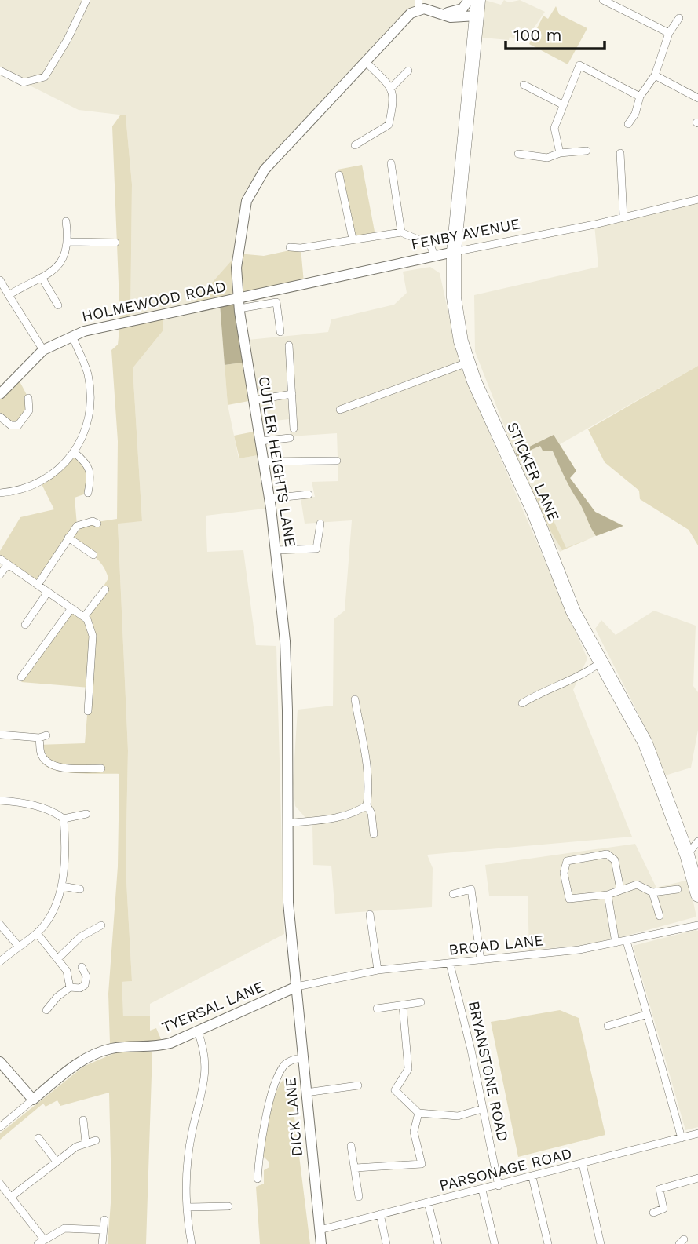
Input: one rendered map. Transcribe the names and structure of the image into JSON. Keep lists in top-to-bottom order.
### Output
{
  "streets": {
    "highway": ["STICKER LANE"],
    "street": [
      "FENBY AVENUE",
      "HOLMEWOOD ROAD",
      "CUTLER HEIGHTS LANE",
      "BROAD LANE",
      "TYERSAL LANE",
      "BRYANSTONE ROAD",
      "DICK LANE",
      "PARSONAGE ROAD"
    ]
  },
  "crossings": [
    ["FENBY AVENUE", "HOLMEWOOD ROAD"],
    ["FENBY AVENUE", "CUTLER HEIGHTS LANE"],
    ["FENBY AVENUE", "STICKER LANE"],
    ["HOLMEWOOD ROAD", "CUTLER HEIGHTS LANE"],
    ["CUTLER HEIGHTS LANE", "STICKER LANE"],
    ["CUTLER HEIGHTS LANE", "BROAD LANE"],
    ["CUTLER HEIGHTS LANE", "TYERSAL LANE"],
    ["CUTLER HEIGHTS LANE", "DICK LANE"],
    ["BROAD LANE", "TYERSAL LANE"],
    ["BROAD LANE", "BRYANSTONE ROAD"],
    ["BROAD LANE", "DICK LANE"],
    ["TYERSAL LANE", "DICK LANE"],
    ["BRYANSTONE ROAD", "PARSONAGE ROAD"],
    ["DICK LANE", "PARSONAGE ROAD"]
  ],
  "scale_bar": "100 m"
}
